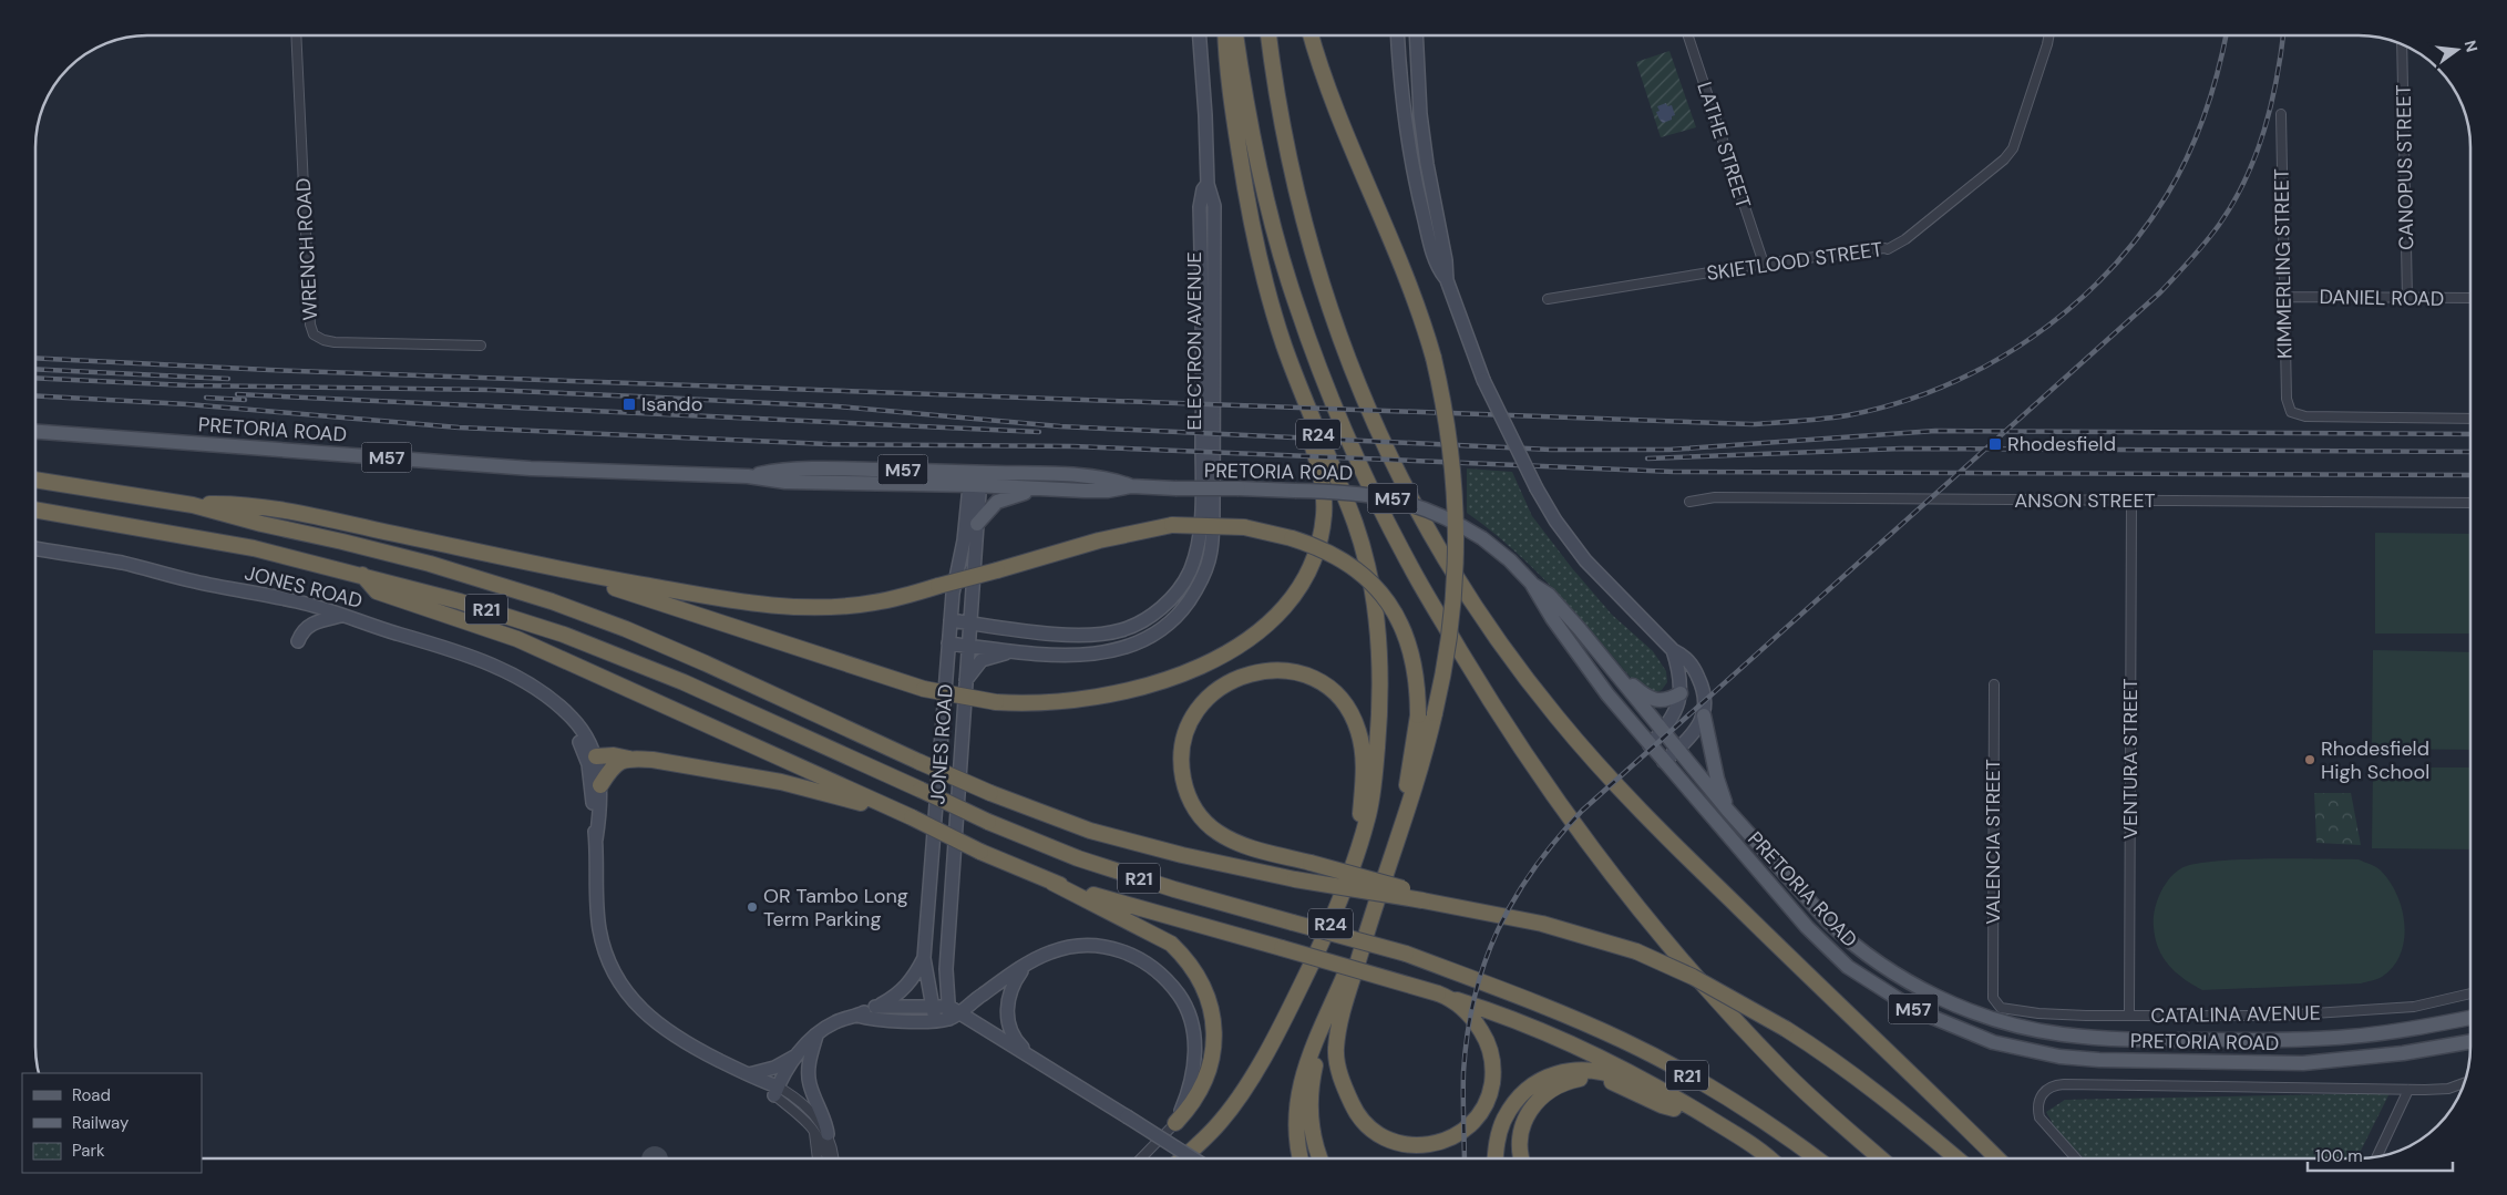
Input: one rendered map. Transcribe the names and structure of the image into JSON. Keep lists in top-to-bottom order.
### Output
{
  "streets": {
    "highway": ["R24", "R21"],
    "main road": [
      "ELECTRON AVENUE",
      "PRETORIA ROAD",
      "M57",
      "JONES ROAD"
    ],
    "street": [
      "LATHE STREET",
      "CANOPUS STREET",
      "WRENCH ROAD",
      "SKIETLOOD STREET",
      "KIMMERLING STREET",
      "DANIEL ROAD",
      "ANSON STREET",
      "VENTURA STREET",
      "VALENCIA STREET",
      "CATALINA AVENUE"
    ]
  },
  "crossings": [
    ["LATHE STREET", "SKIETLOOD STREET"],
    ["CANOPUS STREET", "DANIEL ROAD"],
    ["KIMMERLING STREET", "DANIEL ROAD"],
    ["ELECTRON AVENUE", "JONES ROAD"],
    ["PRETORIA ROAD", "JONES ROAD"],
    ["ANSON STREET", "VENTURA STREET"],
    ["VENTURA STREET", "CATALINA AVENUE"],
    ["VALENCIA STREET", "CATALINA AVENUE"]
  ],
  "places": {
    "transit": ["Isando", "Rhodesfield"],
    "other": ["Rhodesfield High School", "OR Tambo Long Term Parking"]
  },
  "legend": ["Road", "Railway", "Park"],
  "scale_bar": "100 m",
  "north": "right"
}
